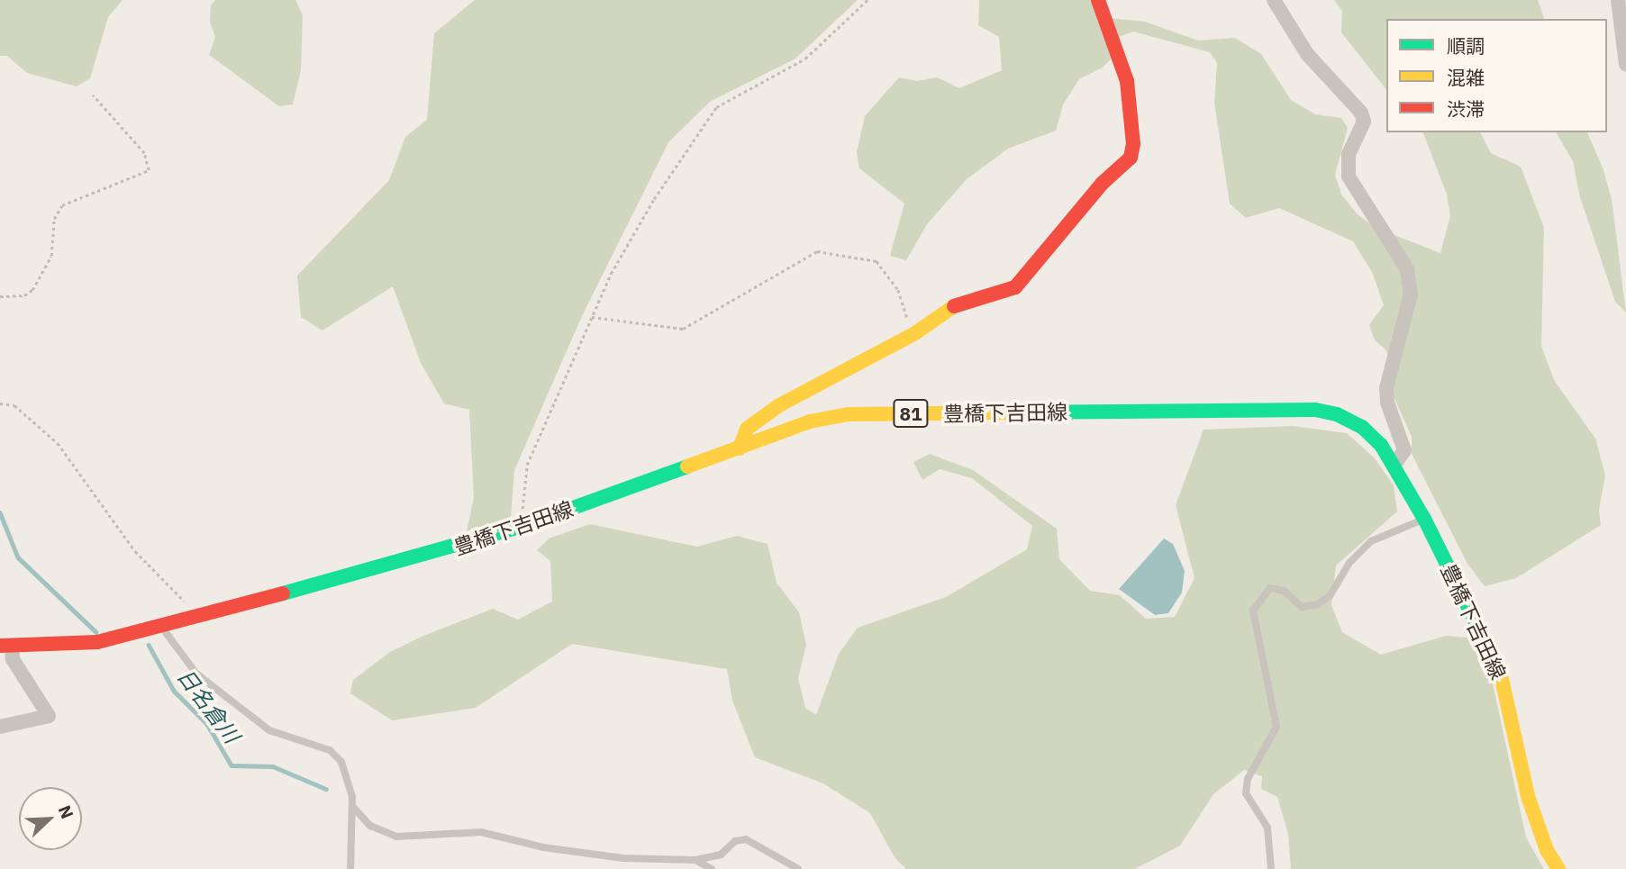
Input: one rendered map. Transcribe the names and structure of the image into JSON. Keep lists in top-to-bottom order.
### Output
{
  "streets": {
    "main road": ["豊橋下吉田線", "81"]
  },
  "water": ["日名倉川"],
  "legend": ["順調", "混雑", "渋滞"],
  "north": "top right"
}
